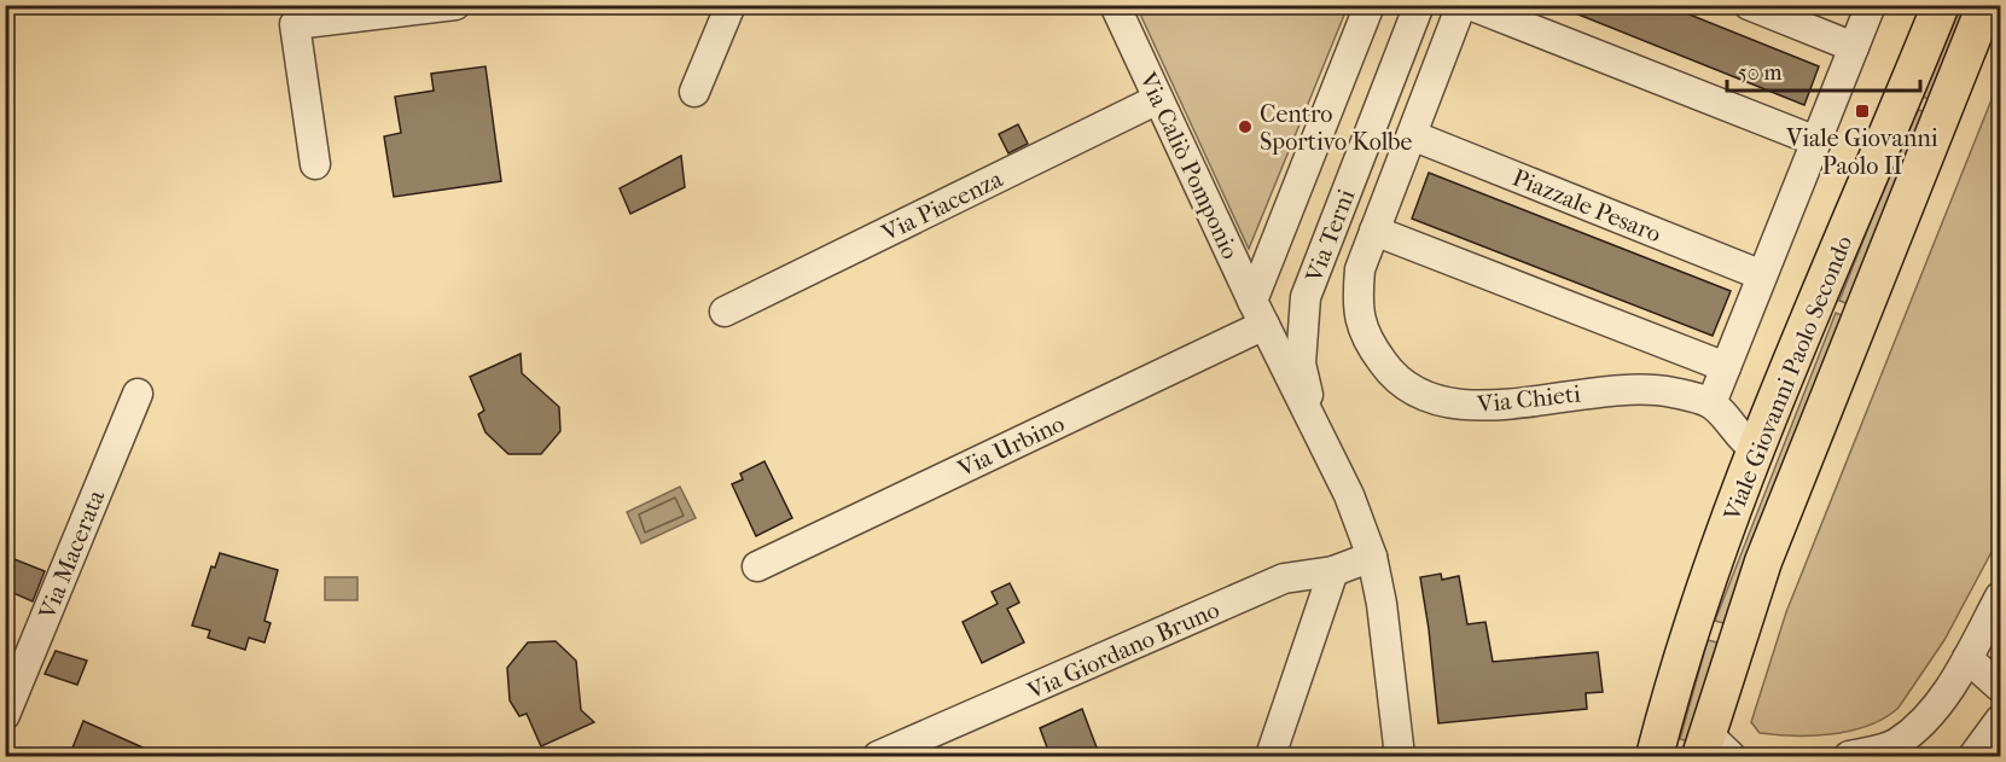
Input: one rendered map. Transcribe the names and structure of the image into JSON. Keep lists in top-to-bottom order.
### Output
{
  "streets": {
    "main road": ["Viale Giovanni Paolo Secondo"],
    "street": [
      "Via Caliò Pomponio",
      "Via Piacenza",
      "Piazzale Pesaro",
      "Via Terni",
      "Via Chieti",
      "Via Urbino",
      "Via Macerata",
      "Via Giordano Bruno"
    ]
  },
  "crossings": [
    ["Via Caliò Pomponio", "Via Piacenza"],
    ["Via Caliò Pomponio", "Via Terni"],
    ["Via Caliò Pomponio", "Via Urbino"],
    ["Piazzale Pesaro", "Via Chieti"],
    ["Via Terni", "Via Urbino"]
  ],
  "places": {
    "transit": ["Viale Giovanni Paolo II"],
    "other": ["Centro Sportivo Kolbe"]
  },
  "scale_bar": "50 m"
}
